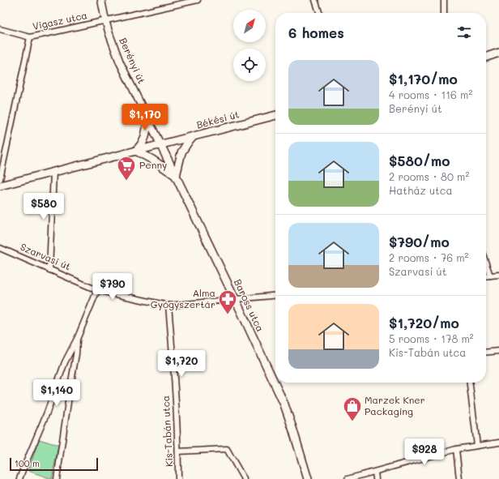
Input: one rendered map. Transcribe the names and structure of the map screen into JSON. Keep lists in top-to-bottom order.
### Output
{
  "streets": {
    "main road": ["Békési út", "Baross utca"],
    "street": [
      "Vigasz utca",
      "Berényi út",
      "Szarvasi út",
      "Kis-Tabán utca"
    ]
  },
  "crossings": [
    ["Vigasz utca", "Berényi út"],
    ["Berényi út", "Békési út"],
    ["Berényi út", "Baross utca"],
    ["Békési út", "Baross utca"],
    ["Szarvasi út", "Baross utca"],
    ["Szarvasi út", "Kis-Tabán utca"]
  ],
  "places": {
    "supermarket": ["Penny"],
    "pharmacy": ["Alma Gyógyszertár"],
    "shop": ["Marzek Kner Packaging"]
  },
  "scale_bar": "100 m",
  "north": "top right",
  "page": {
    "heading": "6 homes",
    "list": [
      {
        "name": "$1,170/mo",
        "note": "4 rooms · 116 m² · Berényi út"
      },
      {
        "name": "$580/mo",
        "note": "2 rooms · 80 m² · Hatház utca"
      },
      {
        "name": "$790/mo",
        "note": "2 rooms · 76 m² · Szarvasi út"
      },
      {
        "name": "$1,720/mo",
        "note": "5 rooms · 178 m² · Kis-Tabán utca"
      }
    ],
    "price": [
      "$1,170",
      "$580",
      "$790",
      "$1,720",
      "$1,140",
      "$928"
    ],
    "scale": "100 m"
  }
}
